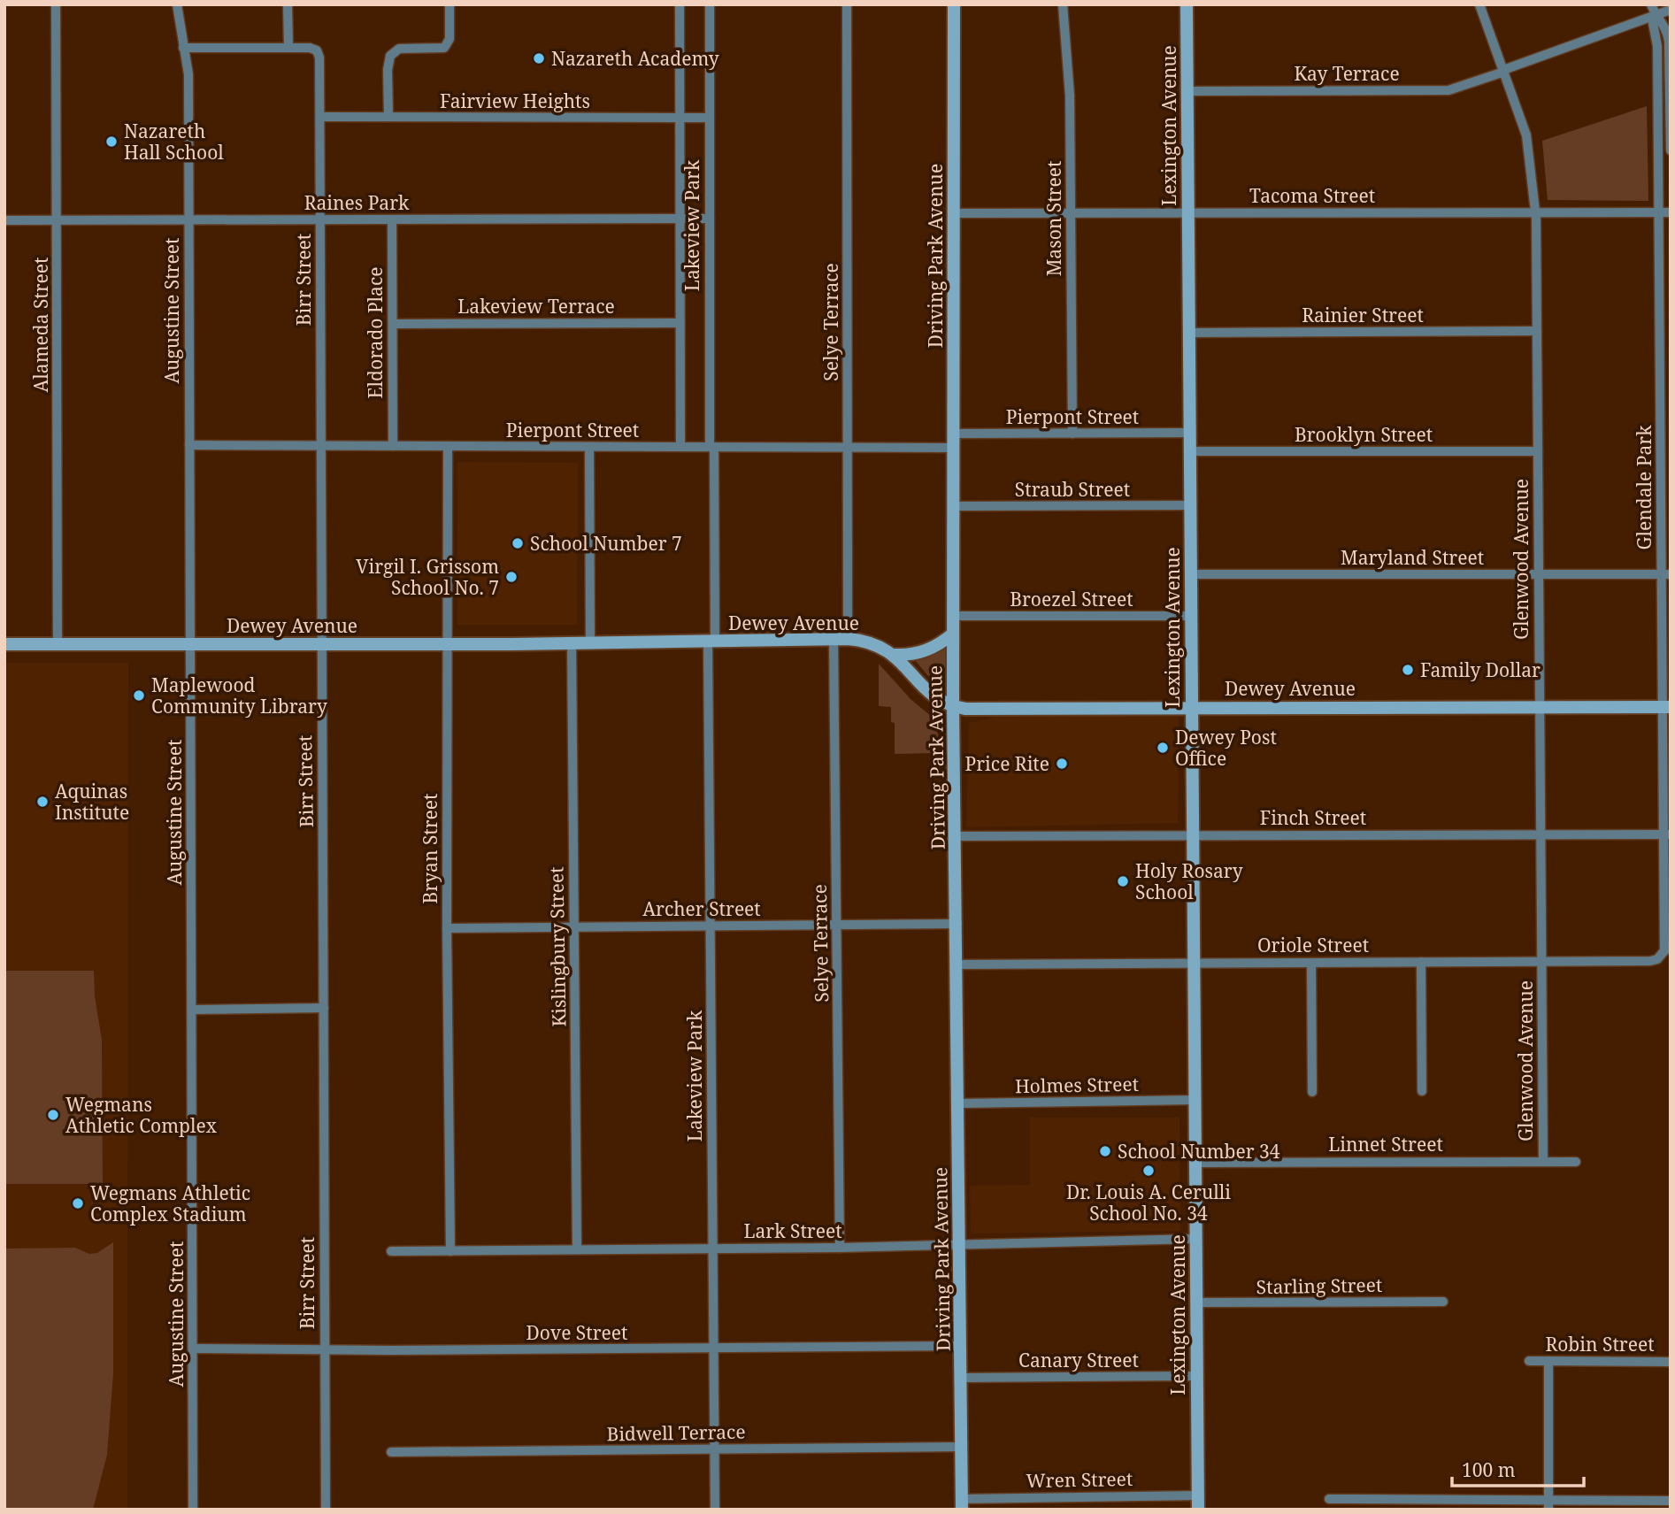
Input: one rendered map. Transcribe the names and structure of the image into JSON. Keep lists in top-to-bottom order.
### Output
{
  "streets": {
    "street": [
      "Kay Terrace",
      "Fairview Heights",
      "Lexington Avenue",
      "Tacoma Street",
      "Raines Park",
      "Mason Street",
      "Lakeview Park",
      "Driving Park Avenue",
      "Birr Street",
      "Lakeview Terrace",
      "Augustine Street",
      "Rainier Street",
      "Selye Terrace",
      "Alameda Street",
      "Eldorado Place",
      "Pierpont Street",
      "Brooklyn Street",
      "Glendale Park",
      "Straub Street",
      "Maryland Street",
      "Glenwood Avenue",
      "Broezel Street",
      "Dewey Avenue",
      "Finch Street",
      "Bryan Street",
      "Archer Street",
      "Oriole Street",
      "Kislingbury Street",
      "Holmes Street",
      "Linnet Street",
      "Lark Street",
      "Starling Street",
      "Dove Street",
      "Robin Street",
      "Canary Street",
      "Bidwell Terrace",
      "Wren Street"
    ]
  },
  "crossings": [
    ["Kay Terrace", "Lexington Avenue"],
    ["Kay Terrace", "Glendale Park"],
    ["Kay Terrace", "Glenwood Avenue"],
    ["Fairview Heights", "Lakeview Park"],
    ["Fairview Heights", "Birr Street"],
    ["Lexington Avenue", "Tacoma Street"],
    ["Lexington Avenue", "Rainier Street"],
    ["Lexington Avenue", "Pierpont Street"],
    ["Lexington Avenue", "Brooklyn Street"],
    ["Lexington Avenue", "Straub Street"],
    ["Lexington Avenue", "Maryland Street"],
    ["Lexington Avenue", "Broezel Street"],
    ["Lexington Avenue", "Dewey Avenue"],
    ["Lexington Avenue", "Finch Street"],
    ["Lexington Avenue", "Oriole Street"],
    ["Lexington Avenue", "Holmes Street"],
    ["Lexington Avenue", "Linnet Street"],
    ["Lexington Avenue", "Lark Street"],
    ["Lexington Avenue", "Starling Street"],
    ["Lexington Avenue", "Canary Street"],
    ["Lexington Avenue", "Wren Street"],
    ["Tacoma Street", "Mason Street"],
    ["Tacoma Street", "Driving Park Avenue"],
    ["Tacoma Street", "Glendale Park"],
    ["Tacoma Street", "Glenwood Avenue"],
    ["Raines Park", "Lakeview Park"],
    ["Raines Park", "Birr Street"],
    ["Raines Park", "Augustine Street"],
    ["Raines Park", "Alameda Street"],
    ["Raines Park", "Eldorado Place"],
    ["Mason Street", "Pierpont Street"],
    ["Lakeview Park", "Lakeview Terrace"],
    ["Lakeview Park", "Pierpont Street"],
    ["Lakeview Park", "Dewey Avenue"],
    ["Lakeview Park", "Archer Street"],
    ["Lakeview Park", "Lark Street"],
    ["Lakeview Park", "Dove Street"],
    ["Lakeview Park", "Bidwell Terrace"],
    ["Driving Park Avenue", "Pierpont Street"],
    ["Driving Park Avenue", "Straub Street"],
    ["Driving Park Avenue", "Broezel Street"],
    ["Driving Park Avenue", "Dewey Avenue"],
    ["Driving Park Avenue", "Finch Street"],
    ["Driving Park Avenue", "Archer Street"],
    ["Driving Park Avenue", "Oriole Street"],
    ["Driving Park Avenue", "Holmes Street"],
    ["Driving Park Avenue", "Lark Street"],
    ["Driving Park Avenue", "Dove Street"],
    ["Driving Park Avenue", "Canary Street"],
    ["Driving Park Avenue", "Bidwell Terrace"],
    ["Driving Park Avenue", "Wren Street"],
    ["Birr Street", "Pierpont Street"],
    ["Birr Street", "Dewey Avenue"],
    ["Birr Street", "Dove Street"],
    ["Lakeview Terrace", "Eldorado Place"],
    ["Augustine Street", "Pierpont Street"],
    ["Augustine Street", "Dewey Avenue"],
    ["Augustine Street", "Dove Street"],
    ["Rainier Street", "Glenwood Avenue"],
    ["Selye Terrace", "Pierpont Street"],
    ["Selye Terrace", "Dewey Avenue"],
    ["Selye Terrace", "Archer Street"],
    ["Selye Terrace", "Lark Street"],
    ["Alameda Street", "Dewey Avenue"],
    ["Eldorado Place", "Pierpont Street"],
    ["Pierpont Street", "Bryan Street"],
    ["Brooklyn Street", "Glenwood Avenue"],
    ["Glendale Park", "Maryland Street"],
    ["Glendale Park", "Dewey Avenue"],
    ["Glendale Park", "Finch Street"],
    ["Glendale Park", "Oriole Street"],
    ["Maryland Street", "Glenwood Avenue"],
    ["Glenwood Avenue", "Dewey Avenue"],
    ["Glenwood Avenue", "Finch Street"],
    ["Glenwood Avenue", "Oriole Street"],
    ["Glenwood Avenue", "Linnet Street"],
    ["Dewey Avenue", "Bryan Street"],
    ["Dewey Avenue", "Kislingbury Street"],
    ["Bryan Street", "Archer Street"],
    ["Bryan Street", "Lark Street"],
    ["Archer Street", "Kislingbury Street"],
    ["Kislingbury Street", "Lark Street"]
  ],
  "places": [
    "Nazareth Academy",
    "Nazareth Hall School",
    "School Number 7",
    "Virgil I. Grissom School No. 7",
    "Family Dollar",
    "Maplewood Community Library",
    "Dewey Post Office",
    "Price Rite",
    "Aquinas Institute",
    "Holy Rosary School",
    "Wegmans Athletic Complex",
    "School Number 34",
    "Dr. Louis A. Cerulli School No. 34",
    "Wegmans Athletic Complex Stadium"
  ],
  "scale_bar": "100 m"
}
